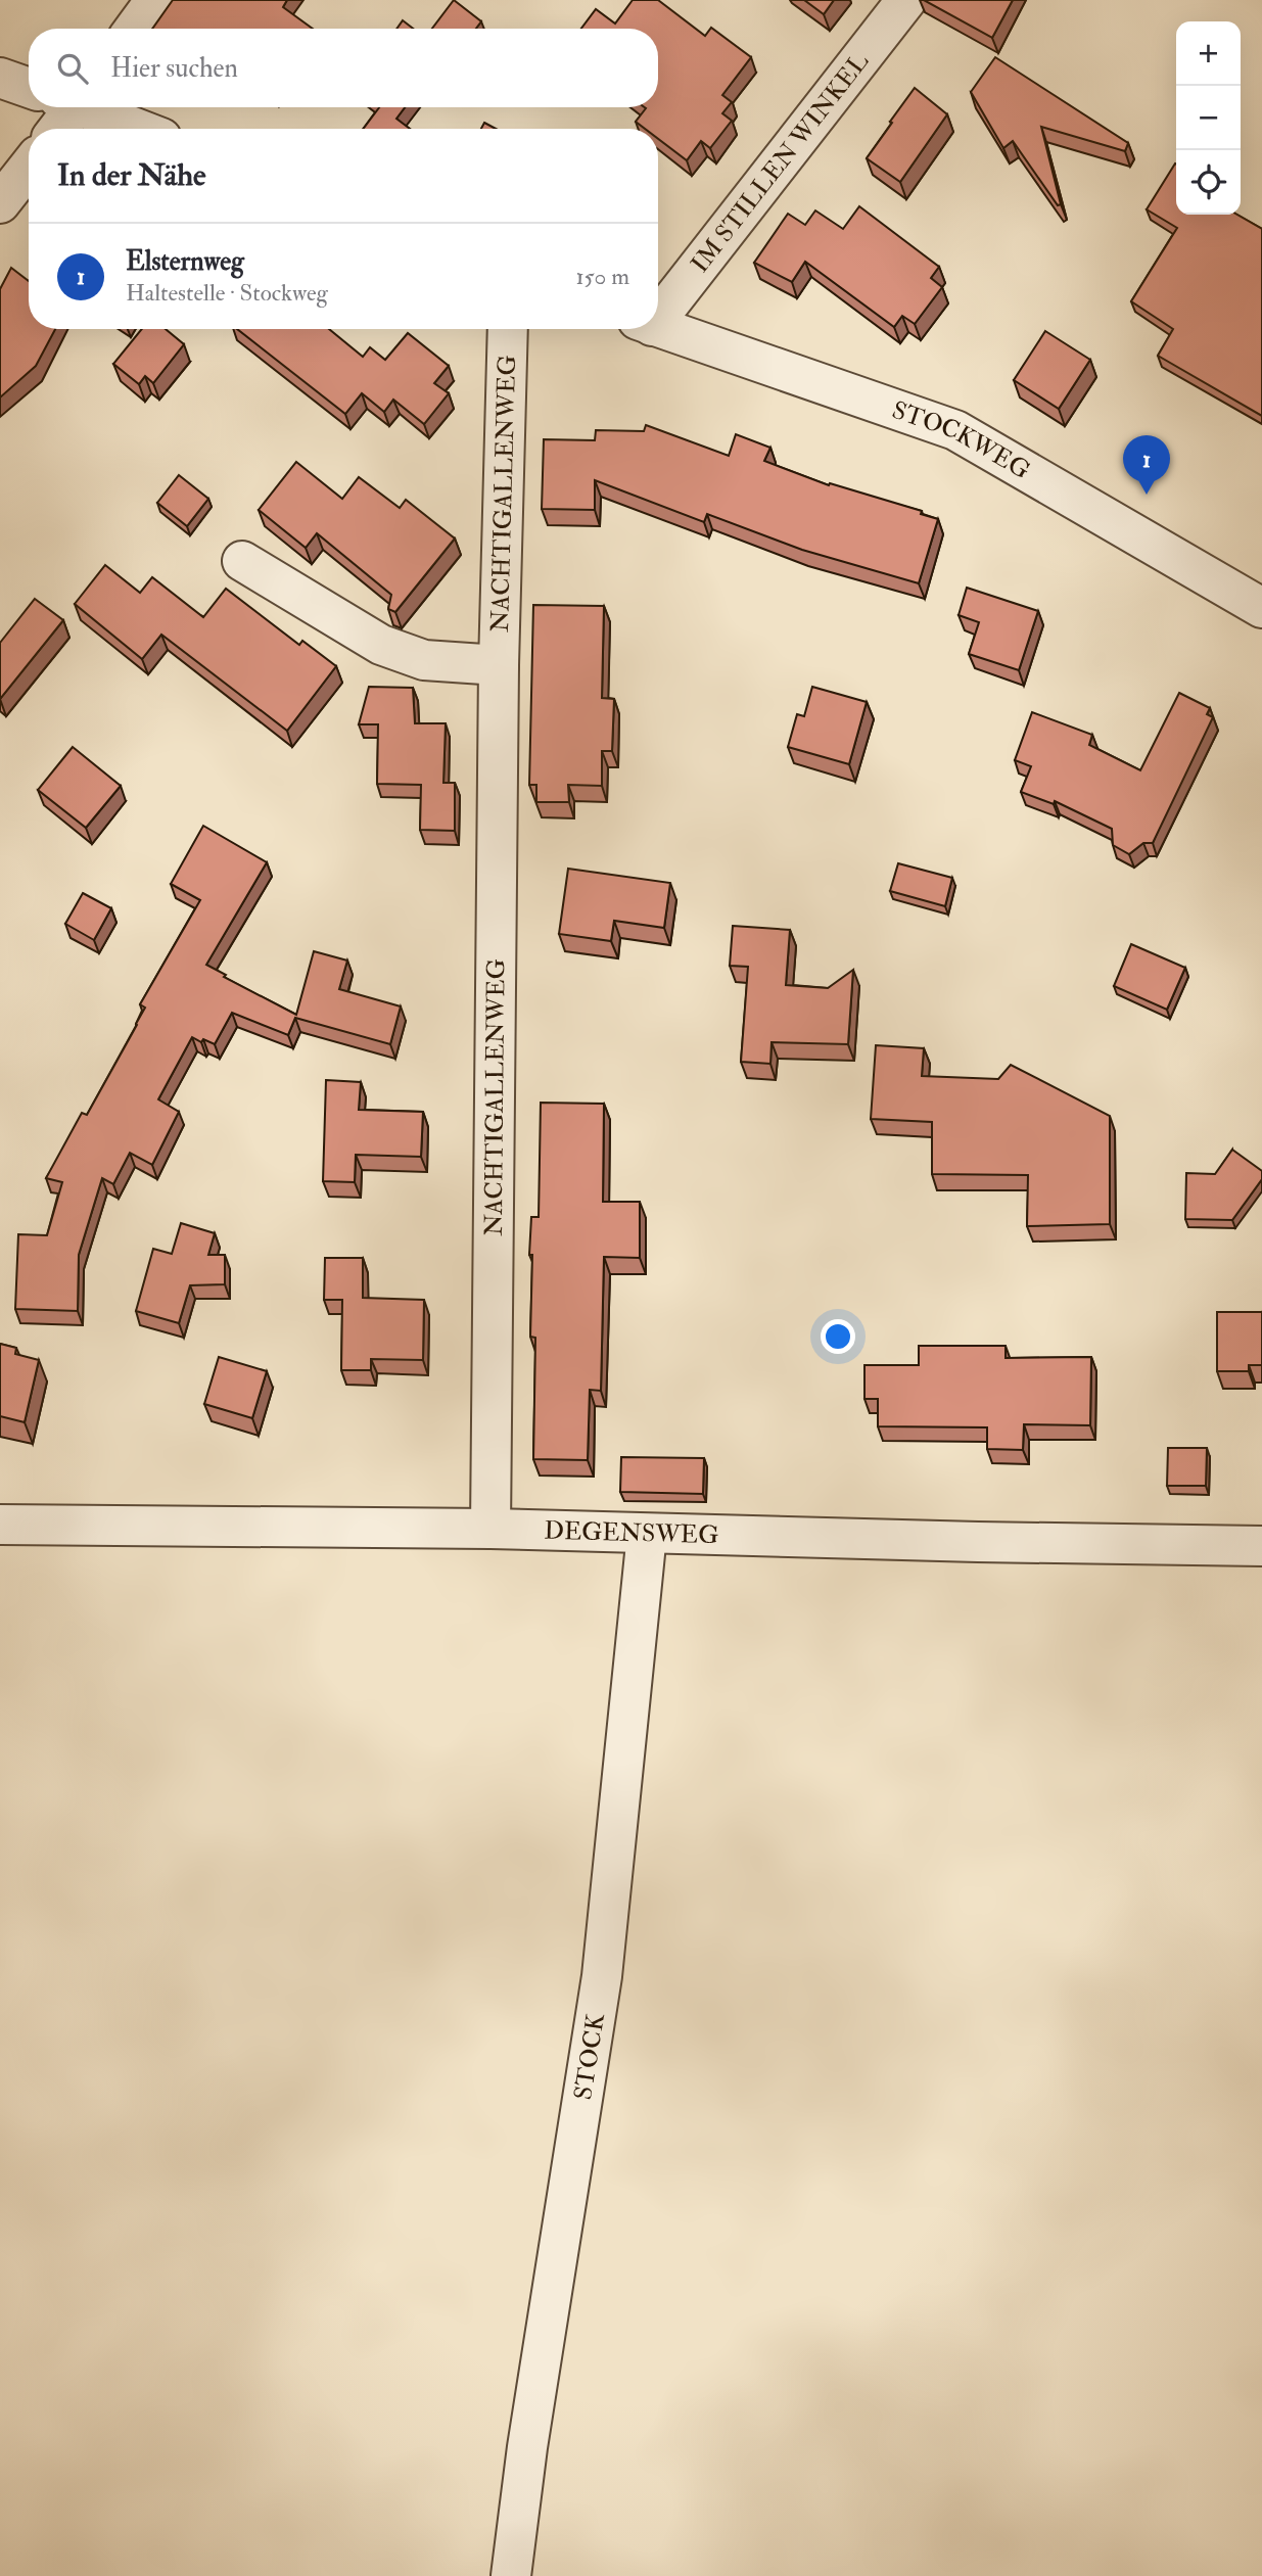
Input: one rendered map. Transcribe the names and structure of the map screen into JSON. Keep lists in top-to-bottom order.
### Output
{
  "streets": {
    "street": [
      "IM STILLEN WINKEL",
      "STOCKWEG",
      "NACHTIGALLENWEG",
      "DEGENSWEG",
      "STOCK"
    ]
  },
  "crossings": [
    ["NACHTIGALLENWEG", "DEGENSWEG"],
    ["DEGENSWEG", "STOCK"]
  ],
  "page": {
    "map_buttons": ["+", "−"],
    "search": "Hier suchen",
    "heading": "In der Nähe",
    "list": [
      {
        "mark": "1",
        "name": "Elsternweg",
        "note": "Haltestelle · Stockweg",
        "value": "150 m"
      }
    ],
    "pins": "1"
  }
}
